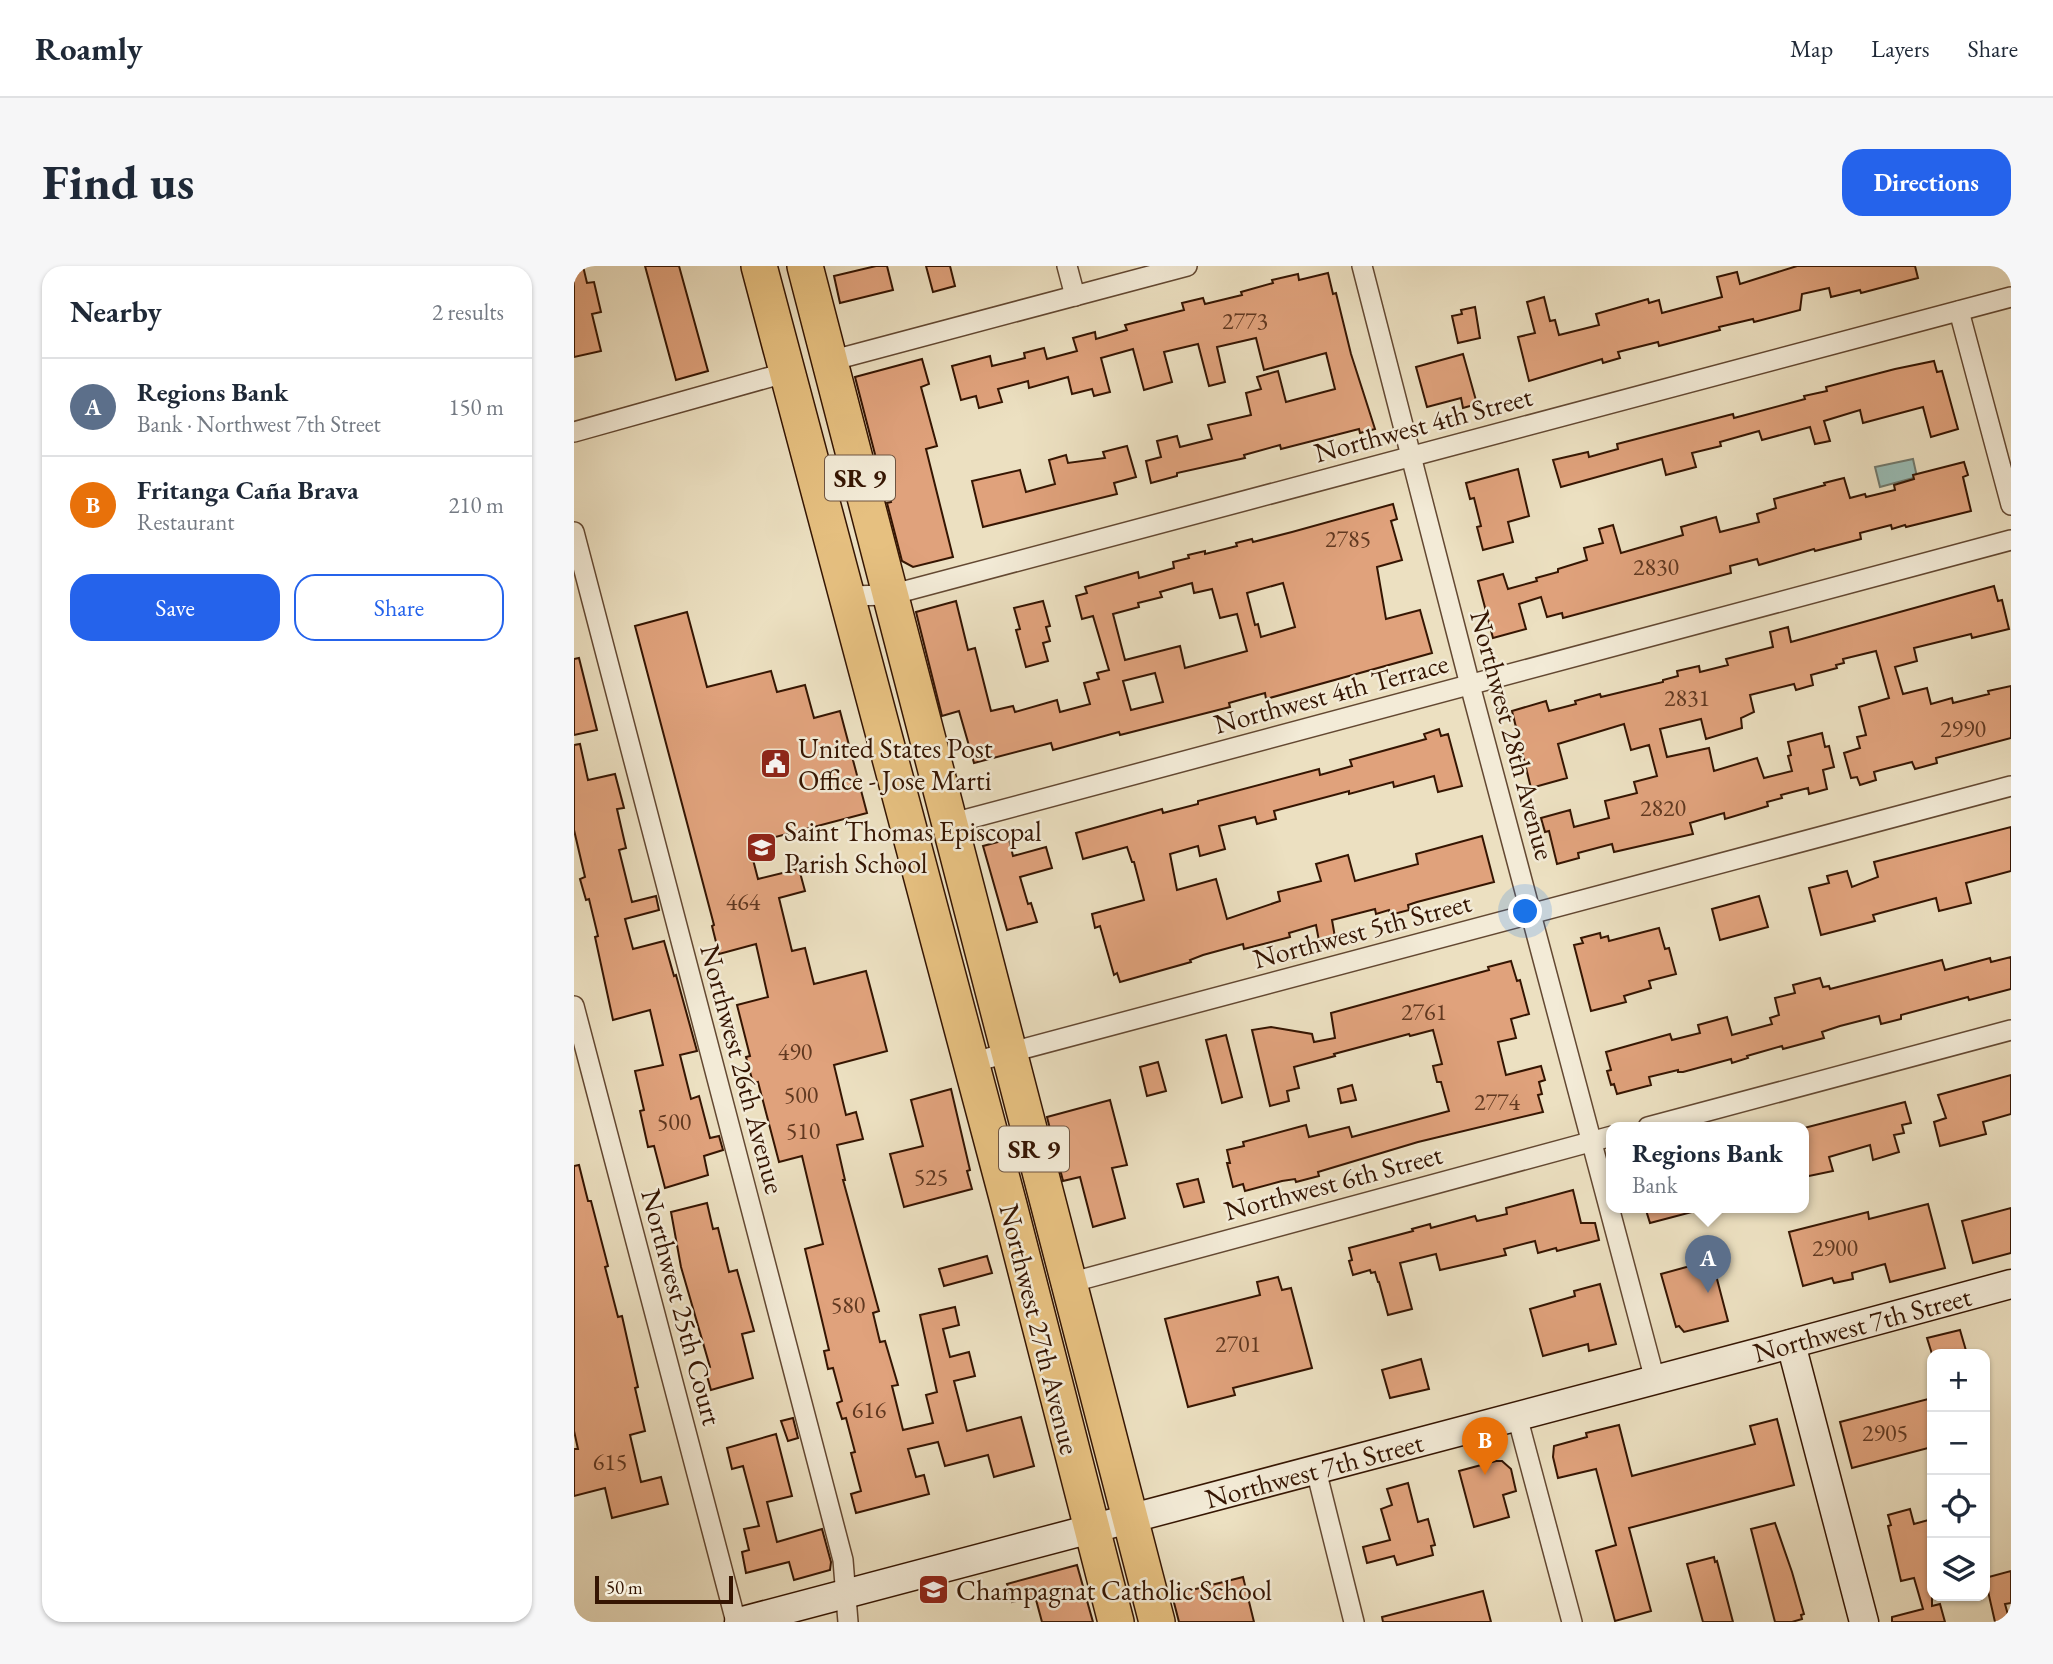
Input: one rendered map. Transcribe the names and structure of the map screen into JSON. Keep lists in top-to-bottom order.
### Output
{
  "streets": {
    "highway": ["SR 9", "Northwest 27th Avenue"],
    "main road": ["Northwest 7th Street"],
    "street": [
      "Northwest 4th Street",
      "Northwest 4th Terrace",
      "Northwest 28th Avenue",
      "Northwest 5th Street",
      "Northwest 26th Avenue",
      "Northwest 6th Street",
      "Northwest 25th Court"
    ]
  },
  "crossings": [
    ["Northwest 4th Street", "Northwest 28th Avenue"],
    ["Northwest 4th Street", "Northwest 27th Avenue"],
    ["Northwest 4th Terrace", "Northwest 28th Avenue"],
    ["Northwest 4th Terrace", "Northwest 27th Avenue"],
    ["Northwest 28th Avenue", "Northwest 5th Street"],
    ["Northwest 28th Avenue", "Northwest 6th Street"],
    ["Northwest 28th Avenue", "Northwest 7th Street"],
    ["Northwest 5th Street", "Northwest 27th Avenue"],
    ["Northwest 26th Avenue", "Northwest 7th Street"],
    ["Northwest 6th Street", "Northwest 27th Avenue"],
    ["Northwest 25th Court", "Northwest 7th Street"],
    ["Northwest 7th Street", "Northwest 27th Avenue"]
  ],
  "places": {
    "public building": ["United States Post Office - Jose Marti"],
    "school or university": ["Saint Thomas Episcopal Parish School", "Champagnat Catholic School"]
  },
  "house_numbers": [
    "2773",
    "2785",
    "2830",
    "2831",
    "2990",
    "2820",
    "464",
    "2761",
    "490",
    "500",
    "2774",
    "500",
    "510",
    "525",
    "2900",
    "580",
    "2701",
    "616",
    "2905",
    "615"
  ],
  "scale_bar": "50 m",
  "page": {
    "header": "Roamly",
    "nav": ["Map", "Layers", "Share"],
    "buttons": [
      "Directions",
      ["Save", "Share"]
    ],
    "title": "Find us",
    "heading": ["Nearby", "2 results"],
    "list": [
      {
        "mark": "A",
        "name": "Regions Bank",
        "note": "Bank · Northwest 7th Street",
        "value": "150 m"
      },
      {
        "mark": "B",
        "name": "Fritanga Caña Brava",
        "note": "Restaurant",
        "value": "210 m"
      }
    ],
    "popup": ["Regions Bank", "Bank"],
    "pins": ["A", "B"],
    "map_buttons": ["+", "−"],
    "scale": "50 m"
  }
}
